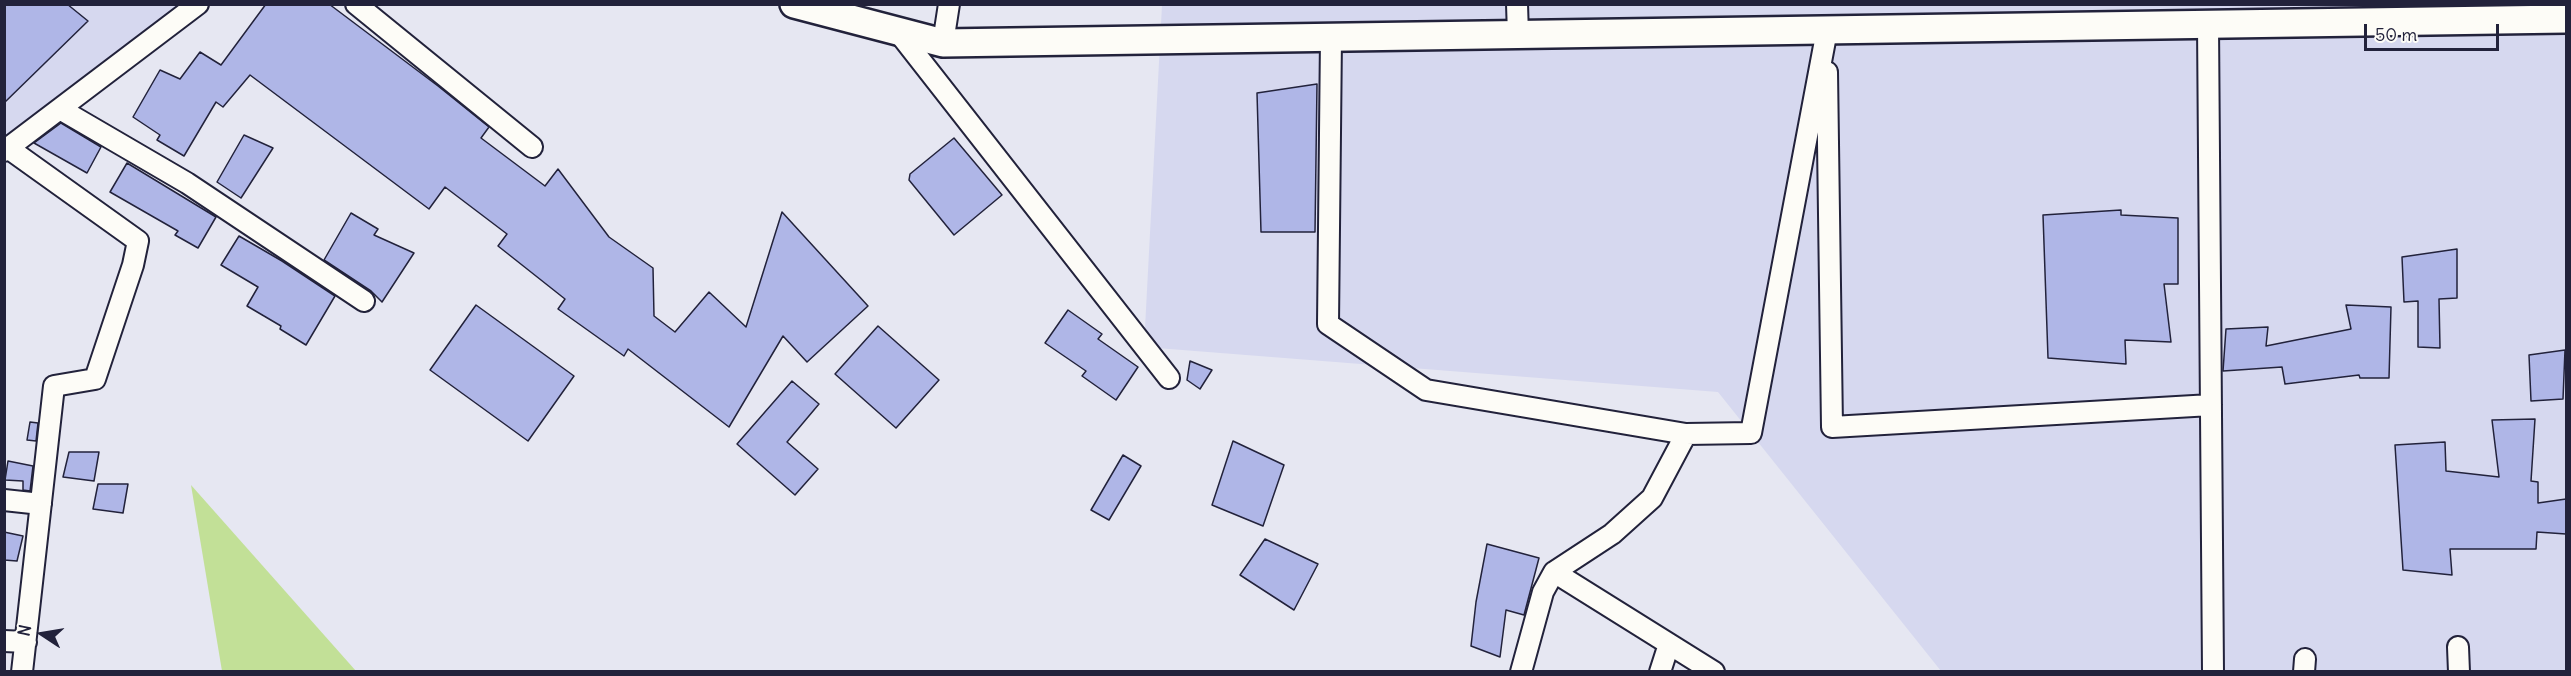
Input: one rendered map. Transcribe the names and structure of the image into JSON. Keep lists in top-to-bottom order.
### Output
{
  "scale_bar": "50 m",
  "north": "left"
}
